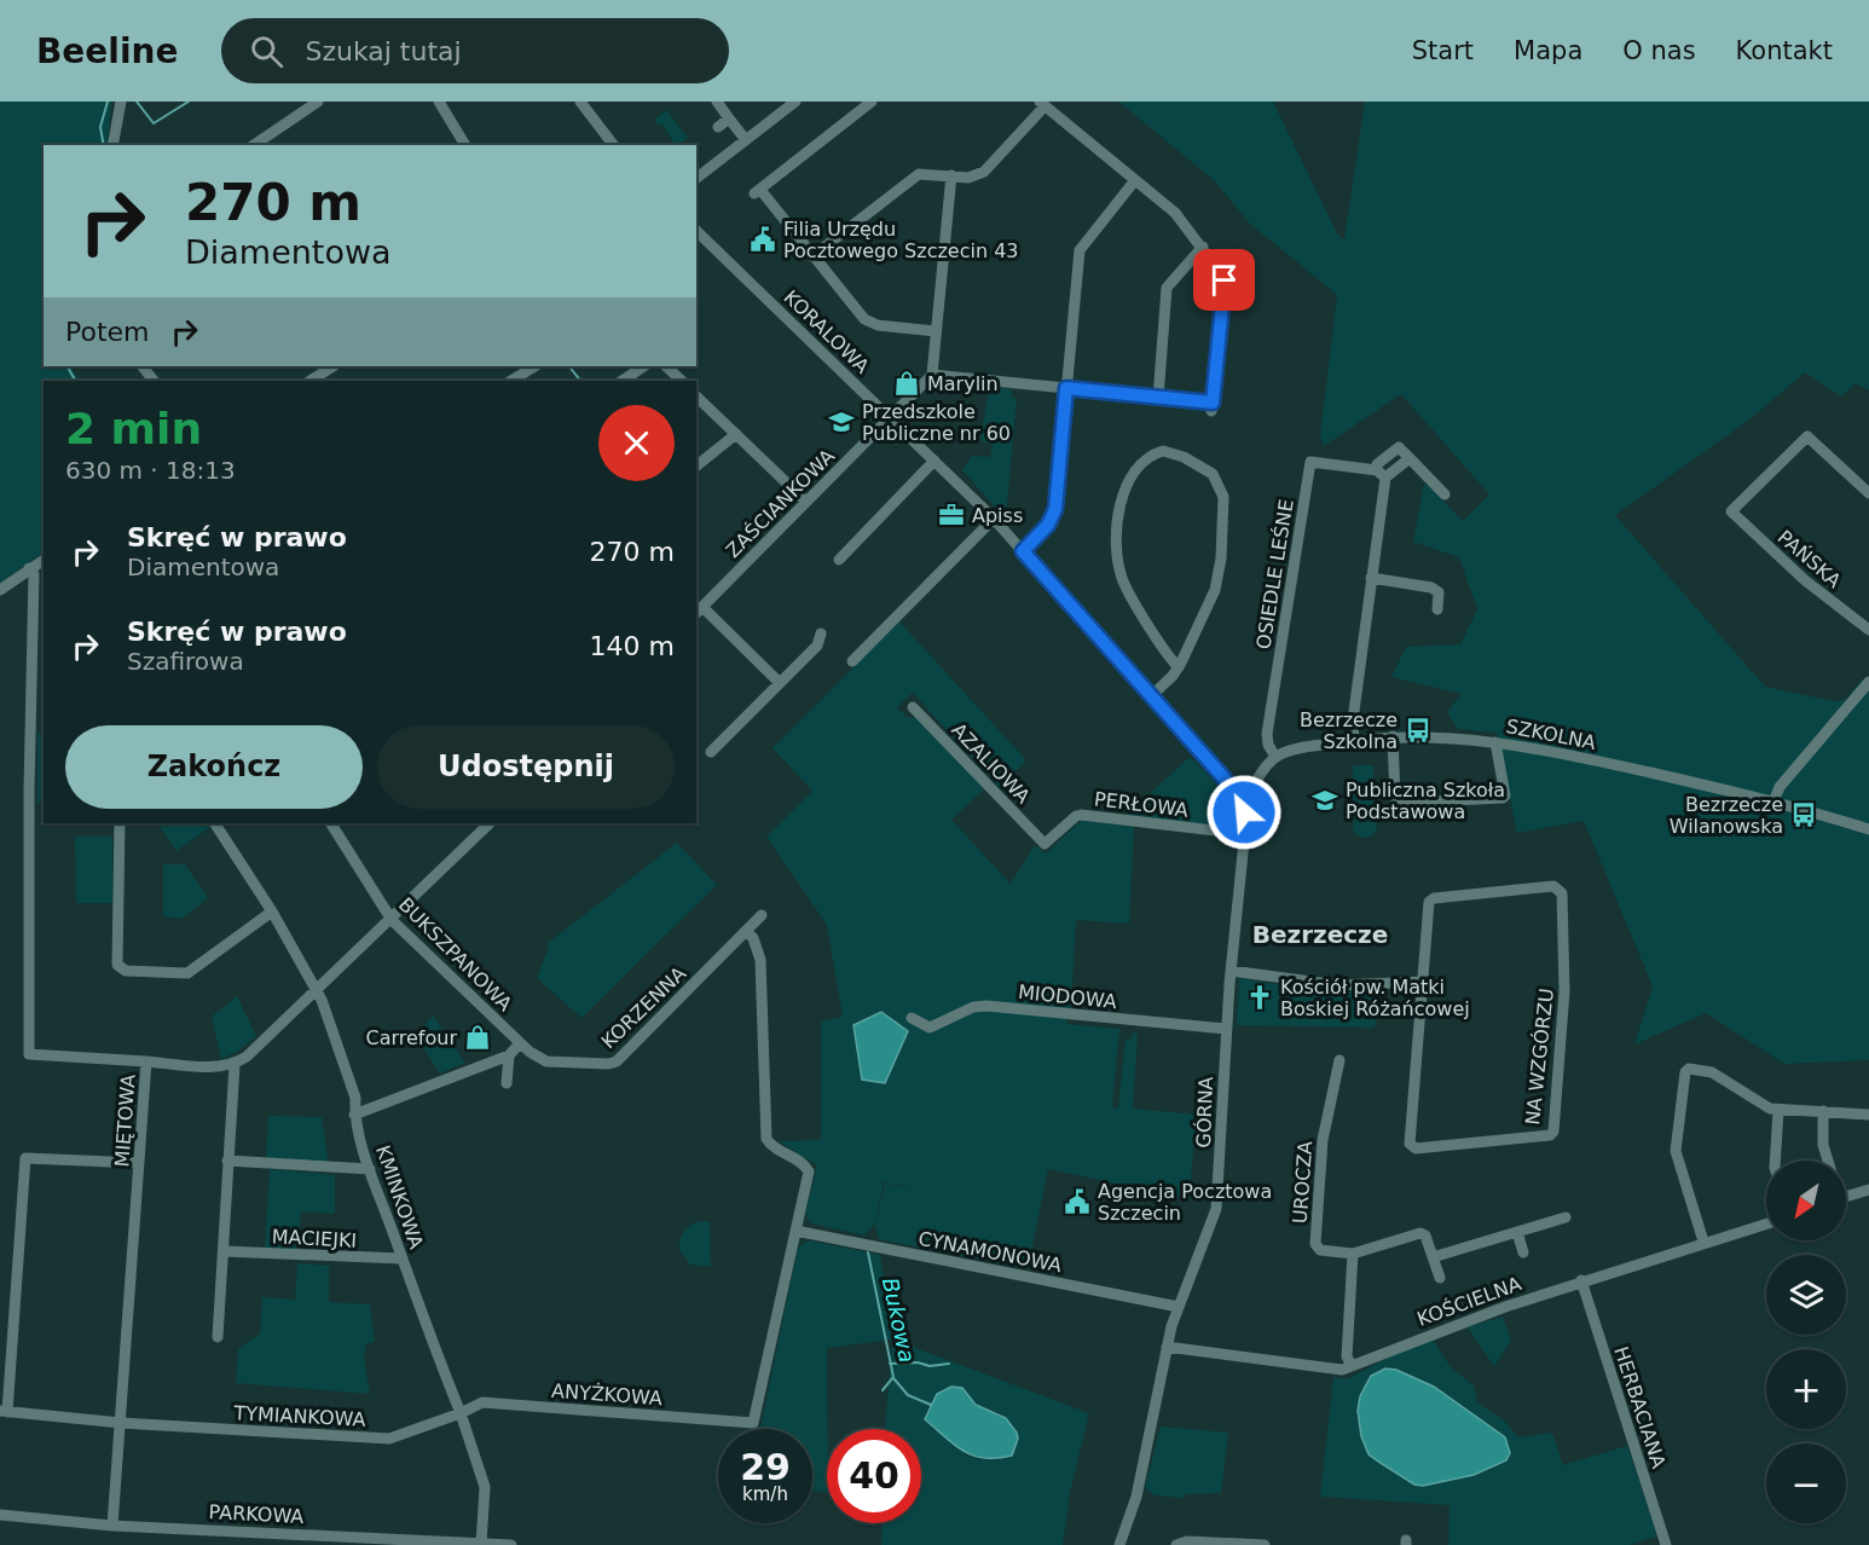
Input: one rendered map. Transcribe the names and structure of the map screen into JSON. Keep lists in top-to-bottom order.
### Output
{
  "streets": {
    "street": [
      "KORALOWA",
      "ZAŚCIANKOWA",
      "PAŃSKA",
      "OSIEDLE LEŚNE",
      "SZKOLNA",
      "AZALIOWA",
      "PERŁOWA",
      "BUKSZPANOWA",
      "MIODOWA",
      "KORZENNA",
      "NA WZGÓRZU",
      "GÓRNA",
      "MIĘTOWA",
      "UROCZA",
      "KMINKOWA",
      "MACIEJKI",
      "CYNAMONOWA",
      "KOŚCIELNA",
      "ANYŻKOWA",
      "HERBACIANA",
      "TYMIANKOWA",
      "PARKOWA"
    ]
  },
  "crossings": [
    ["KORALOWA", "ZAŚCIANKOWA"],
    ["KORALOWA", "GÓRNA"],
    ["OSIEDLE LEŚNE", "SZKOLNA"],
    ["AZALIOWA", "PERŁOWA"],
    ["PERŁOWA", "GÓRNA"],
    ["BUKSZPANOWA", "KORZENNA"],
    ["MIODOWA", "GÓRNA"],
    ["GÓRNA", "CYNAMONOWA"],
    ["GÓRNA", "KOŚCIELNA"],
    ["MIĘTOWA", "TYMIANKOWA"],
    ["MIĘTOWA", "PARKOWA"],
    ["KMINKOWA", "MACIEJKI"],
    ["KMINKOWA", "ANYŻKOWA"],
    ["KMINKOWA", "TYMIANKOWA"],
    ["CYNAMONOWA", "ANYŻKOWA"],
    ["KOŚCIELNA", "HERBACIANA"],
    ["ANYŻKOWA", "TYMIANKOWA"]
  ],
  "districts": ["Bezrzecze"],
  "water": ["Bukowa"],
  "places": {
    "public building": ["Filia Urzędu Pocztowego Szczecin 43", "Agencja Pocztowa Szczecin"],
    "shop": ["Marylin", "Carrefour"],
    "school or university": ["Przedszkole Publiczne nr 60", "Publiczna Szkoła Podstawowa"],
    "office": ["Apiss"],
    "bus stop": ["Bezrzecze Szkolna", "Bezrzecze Wilanowska"],
    "church": ["Kościół pw. Matki Boskiej Różańcowej"]
  },
  "north": "bottom left",
  "page": {
    "header": "Beeline",
    "search": "Szukaj tutaj",
    "nav": [
      "Start",
      "Mapa",
      "O nas",
      "Kontakt"
    ],
    "turn": ["270 m", "Diamentowa"],
    "then": "Potem",
    "heading": ["2 min", "630 m · 18:13"],
    "list": [
      {
        "name": "Skręć w prawo",
        "note": "Diamentowa",
        "value": "270 m"
      },
      {
        "name": "Skręć w prawo",
        "note": "Szafirowa",
        "value": "140 m"
      }
    ],
    "buttons": ["Zakończ", "Udostępnij"],
    "map_buttons": ["+", "−"],
    "speed": "29 km/h",
    "limit": "40"
  }
}
